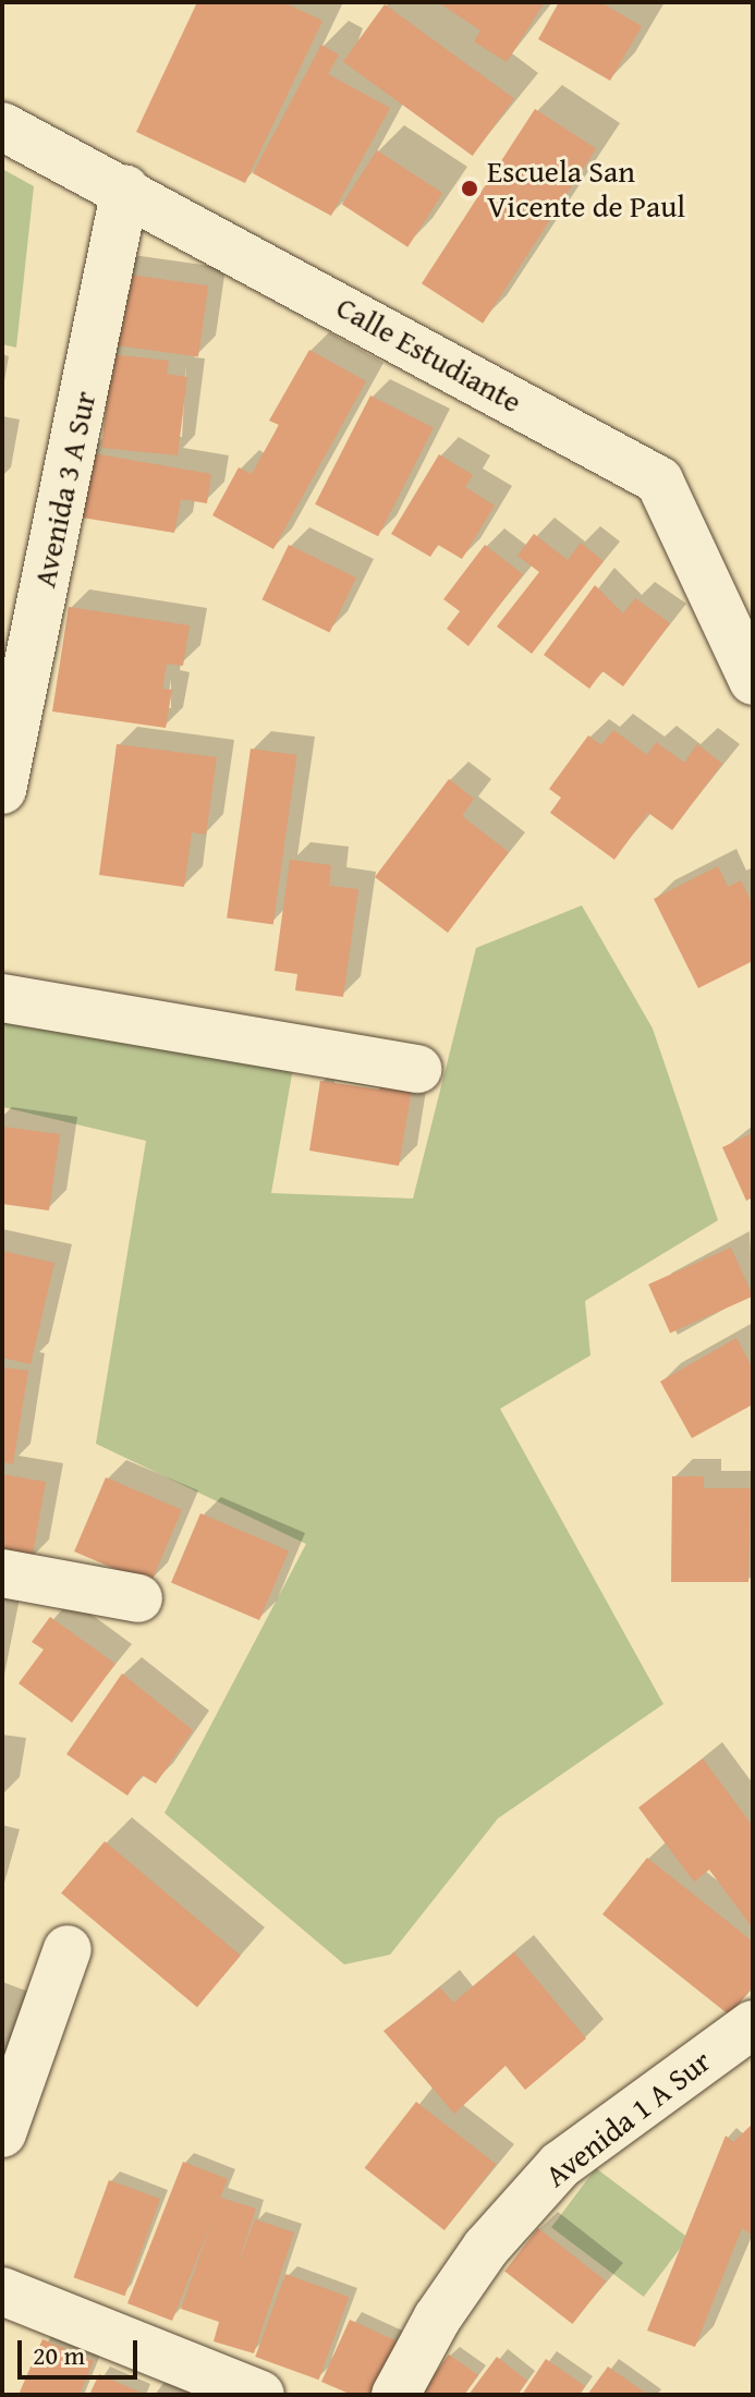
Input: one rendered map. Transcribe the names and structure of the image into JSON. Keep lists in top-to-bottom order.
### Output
{
  "streets": {
    "street": ["Calle Estudiante", "Avenida 3 A Sur", "Avenida 1 A Sur"]
  },
  "crossings": [
    ["Calle Estudiante", "Avenida 3 A Sur"]
  ],
  "places": ["Escuela San Vicente de Paul"],
  "scale_bar": "20 m"
}
